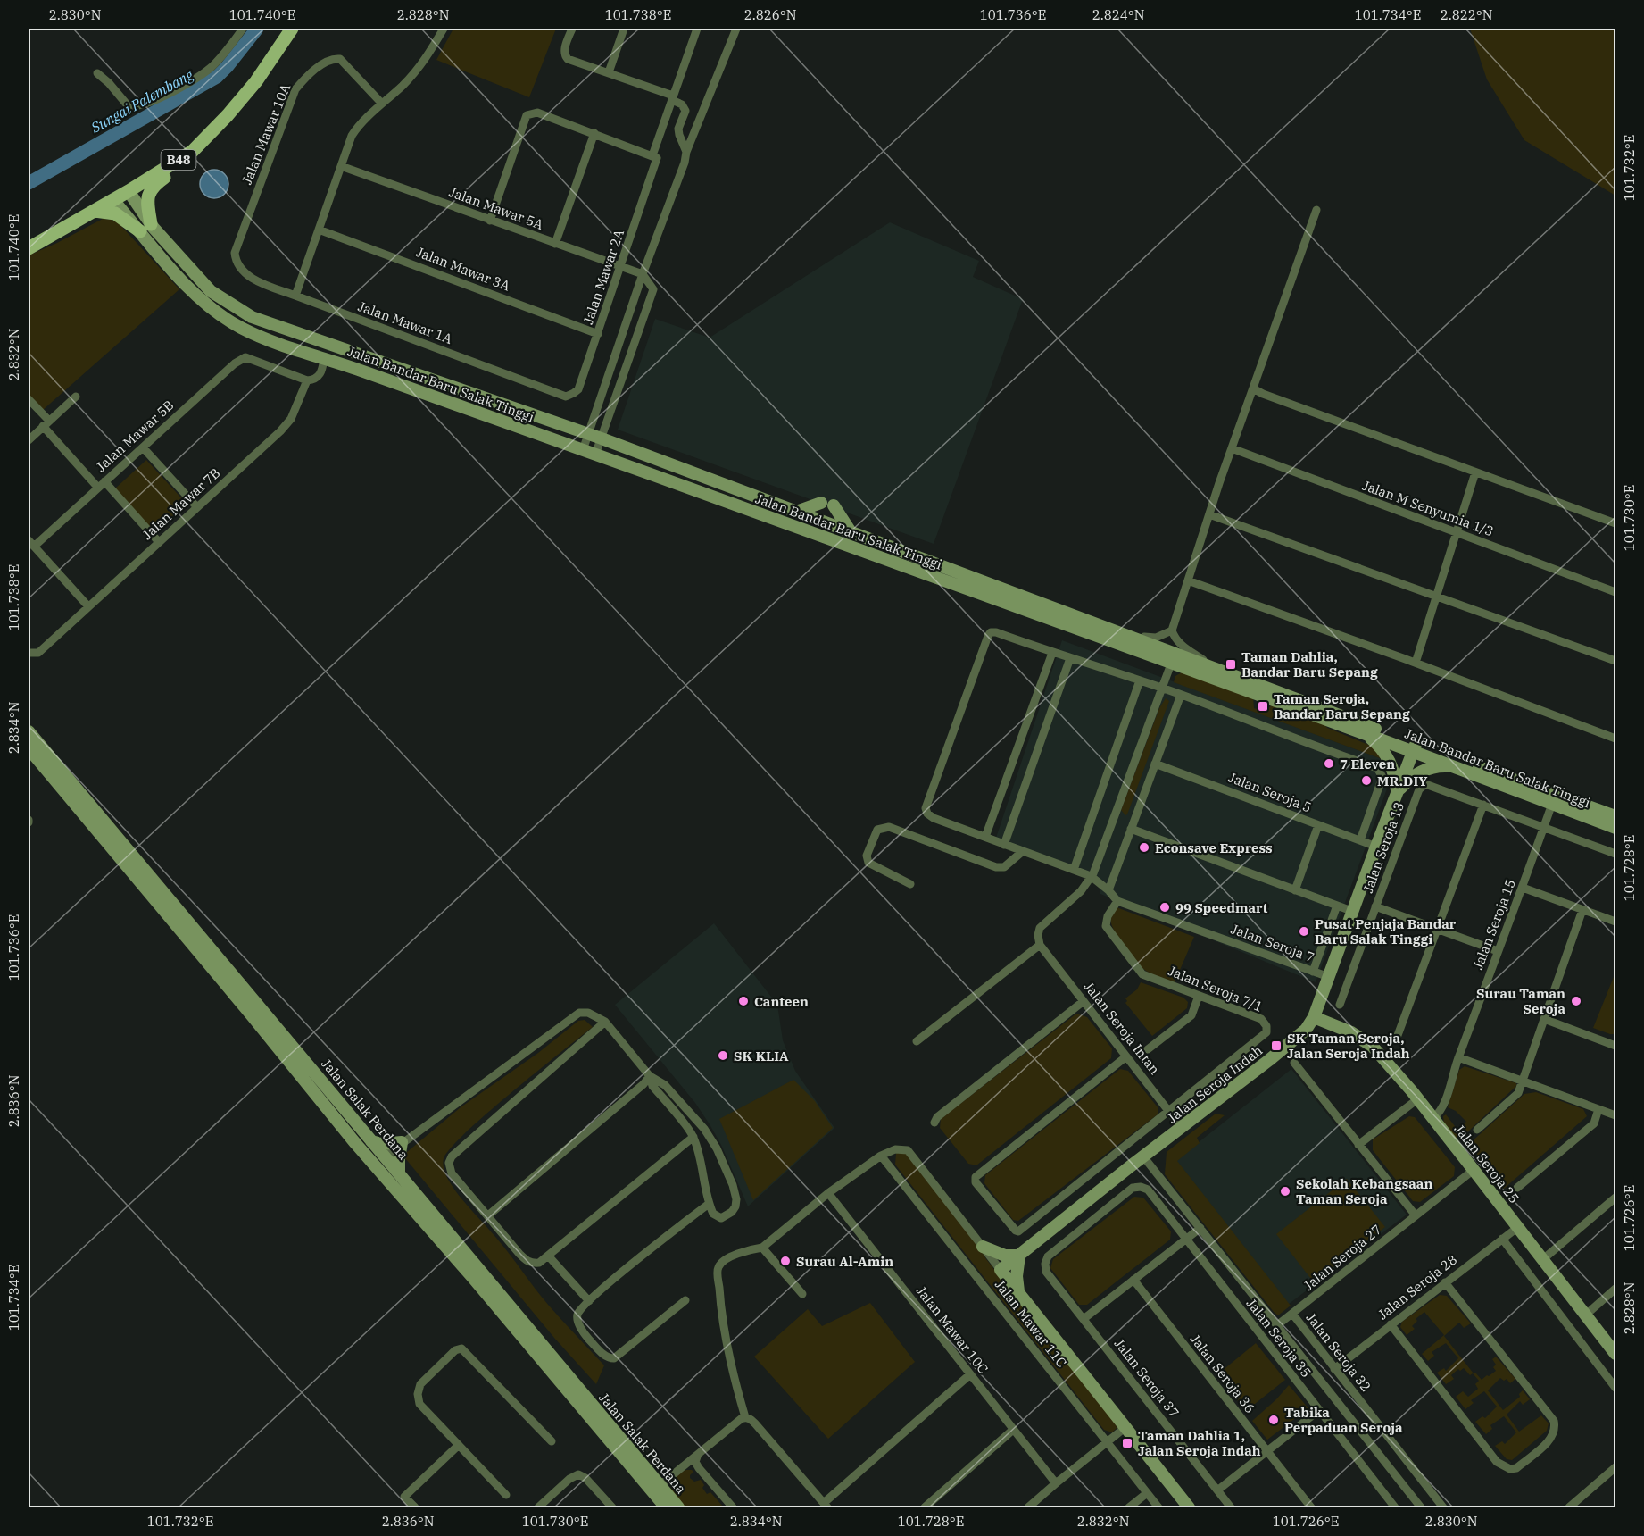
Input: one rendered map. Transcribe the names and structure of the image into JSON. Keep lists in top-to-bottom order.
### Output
{
  "streets": {
    "main road": ["B48"],
    "street": [
      "Jalan Mawar 10A",
      "Jalan Mawar 5A",
      "Jalan Mawar 3A",
      "Jalan Mawar 2A",
      "Jalan Mawar 1A",
      "Jalan Bandar Baru Salak Tinggi",
      "Jalan Mawar 5B",
      "Jalan Mawar 7B",
      "Jalan M Senyumia 1/3",
      "Jalan Seroja 5",
      "Jalan Seroja 13",
      "Jalan Seroja 15",
      "Jalan Seroja 7",
      "Jalan Seroja 7/1",
      "Jalan Seroja Intan",
      "Jalan Seroja Indah",
      "Jalan Salak Perdana",
      "Jalan Seroja 25",
      "Jalan Seroja 27",
      "Jalan Seroja 28",
      "Jalan Mawar 11C",
      "Jalan Mawar 10C",
      "Jalan Seroja 35",
      "Jalan Seroja 32",
      "Jalan Seroja 36",
      "Jalan Seroja 37"
    ]
  },
  "crossings": [
    ["Jalan Mawar 10A", "Jalan Mawar 1A"],
    ["B48", "Jalan Bandar Baru Salak Tinggi"],
    ["Jalan Mawar 5A", "Jalan Mawar 2A"],
    ["Jalan Mawar 3A", "Jalan Mawar 2A"],
    ["Jalan Mawar 2A", "Jalan Mawar 1A"],
    ["Jalan Bandar Baru Salak Tinggi", "Jalan Seroja 15"],
    ["Jalan Bandar Baru Salak Tinggi", "Jalan Seroja Indah"],
    ["Jalan Mawar 5B", "Jalan Mawar 7B"],
    ["Jalan Seroja 5", "Jalan Seroja Indah"],
    ["Jalan Seroja 15", "Jalan Seroja 25"],
    ["Jalan Seroja 7", "Jalan Seroja 7/1"],
    ["Jalan Seroja 7", "Jalan Seroja Indah"],
    ["Jalan Seroja 7/1", "Jalan Seroja Intan"],
    ["Jalan Seroja Intan", "Jalan Seroja Indah"],
    ["Jalan Seroja Indah", "Jalan Seroja 25"],
    ["Jalan Seroja 25", "Jalan Seroja 27"],
    ["Jalan Seroja 25", "Jalan Seroja 28"],
    ["Jalan Seroja 27", "Jalan Seroja 32"],
    ["Jalan Seroja 28", "Jalan Seroja 32"],
    ["Jalan Seroja 35", "Jalan Seroja 37"]
  ],
  "water": ["Sungai Palembang"],
  "places": {
    "transit": [
      "Taman Dahlia, Bandar Baru Sepang",
      "Taman Seroja, Bandar Baru Sepang",
      "SK Taman Seroja, Jalan Seroja Indah",
      "Taman Dahlia 1, Jalan Seroja Indah"
    ],
    "other": [
      "7 Eleven",
      "MR.DIY",
      "Econsave Express",
      "99 Speedmart",
      "Pusat Penjaja Bandar Baru Salak Tinggi",
      "Canteen",
      "Surau Taman Seroja",
      "SK KLIA",
      "Sekolah Kebangsaan Taman Seroja",
      "Surau Al-Amin",
      "Tabika Perpaduan Seroja"
    ]
  },
  "coordinates": [
    "2.830°N",
    "101.740°E",
    "2.828°N",
    "101.738°E",
    "2.826°N",
    "101.736°E",
    "2.824°N",
    "101.734°E",
    "2.822°N",
    "101.732°E",
    "2.832°N",
    "101.730°E",
    "2.834°N",
    "101.728°E",
    "2.836°N",
    "101.726°E"
  ]
}
